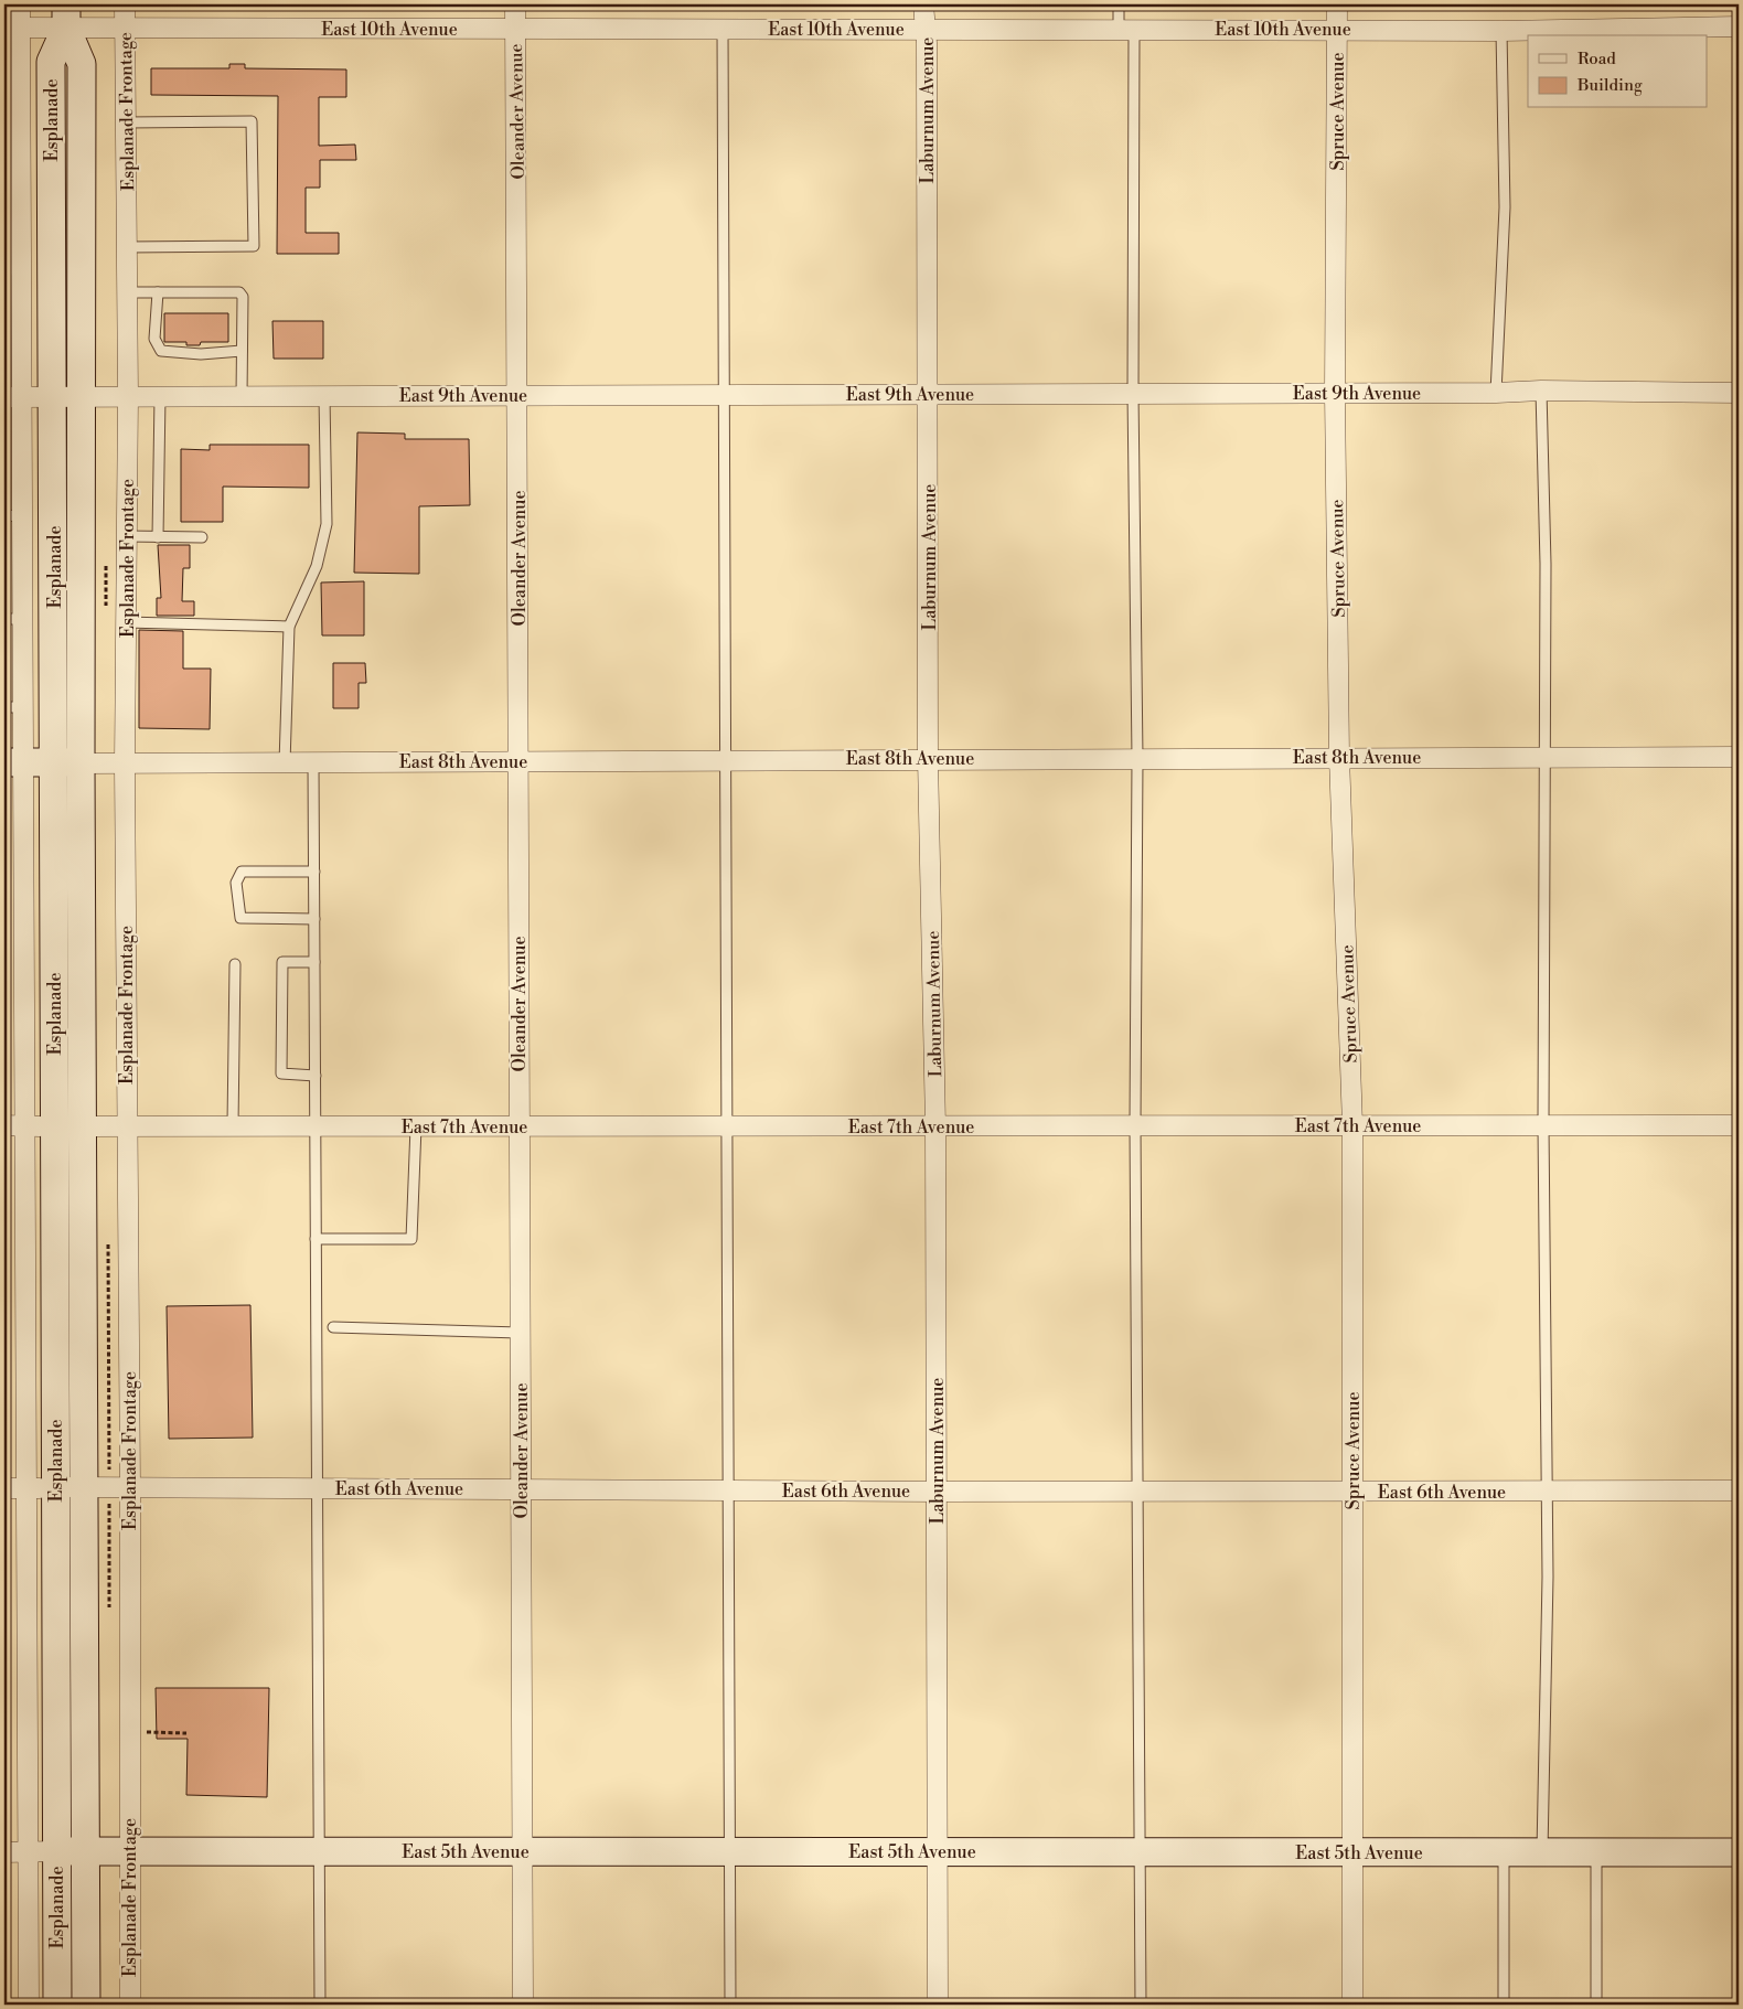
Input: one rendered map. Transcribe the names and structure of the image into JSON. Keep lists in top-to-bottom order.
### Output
{
  "streets": {
    "main road": ["Esplanade", "East 5th Avenue"],
    "street": [
      "East 10th Avenue",
      "Laburnum Avenue",
      "Esplanade Frontage",
      "Oleander Avenue",
      "Spruce Avenue",
      "East 9th Avenue",
      "East 8th Avenue",
      "East 7th Avenue",
      "East 6th Avenue"
    ]
  },
  "crossings": [
    ["East 10th Avenue", "Laburnum Avenue"],
    ["East 10th Avenue", "Esplanade Frontage"],
    ["East 10th Avenue", "Oleander Avenue"],
    ["East 10th Avenue", "Spruce Avenue"],
    ["East 10th Avenue", "Esplanade"],
    ["Laburnum Avenue", "East 9th Avenue"],
    ["Laburnum Avenue", "East 8th Avenue"],
    ["Laburnum Avenue", "East 7th Avenue"],
    ["Laburnum Avenue", "East 6th Avenue"],
    ["Laburnum Avenue", "East 5th Avenue"],
    ["Esplanade Frontage", "East 9th Avenue"],
    ["Esplanade Frontage", "East 8th Avenue"],
    ["Esplanade Frontage", "East 7th Avenue"],
    ["Esplanade Frontage", "East 6th Avenue"],
    ["Esplanade Frontage", "East 5th Avenue"],
    ["Oleander Avenue", "East 9th Avenue"],
    ["Oleander Avenue", "East 8th Avenue"],
    ["Oleander Avenue", "East 7th Avenue"],
    ["Oleander Avenue", "East 6th Avenue"],
    ["Oleander Avenue", "East 5th Avenue"],
    ["Spruce Avenue", "East 9th Avenue"],
    ["Spruce Avenue", "East 8th Avenue"],
    ["Spruce Avenue", "East 7th Avenue"],
    ["Spruce Avenue", "East 6th Avenue"],
    ["Spruce Avenue", "East 5th Avenue"],
    ["Esplanade", "East 9th Avenue"],
    ["Esplanade", "East 8th Avenue"],
    ["Esplanade", "East 7th Avenue"],
    ["Esplanade", "East 6th Avenue"],
    ["Esplanade", "East 5th Avenue"]
  ],
  "legend": ["Road", "Building"]
}
